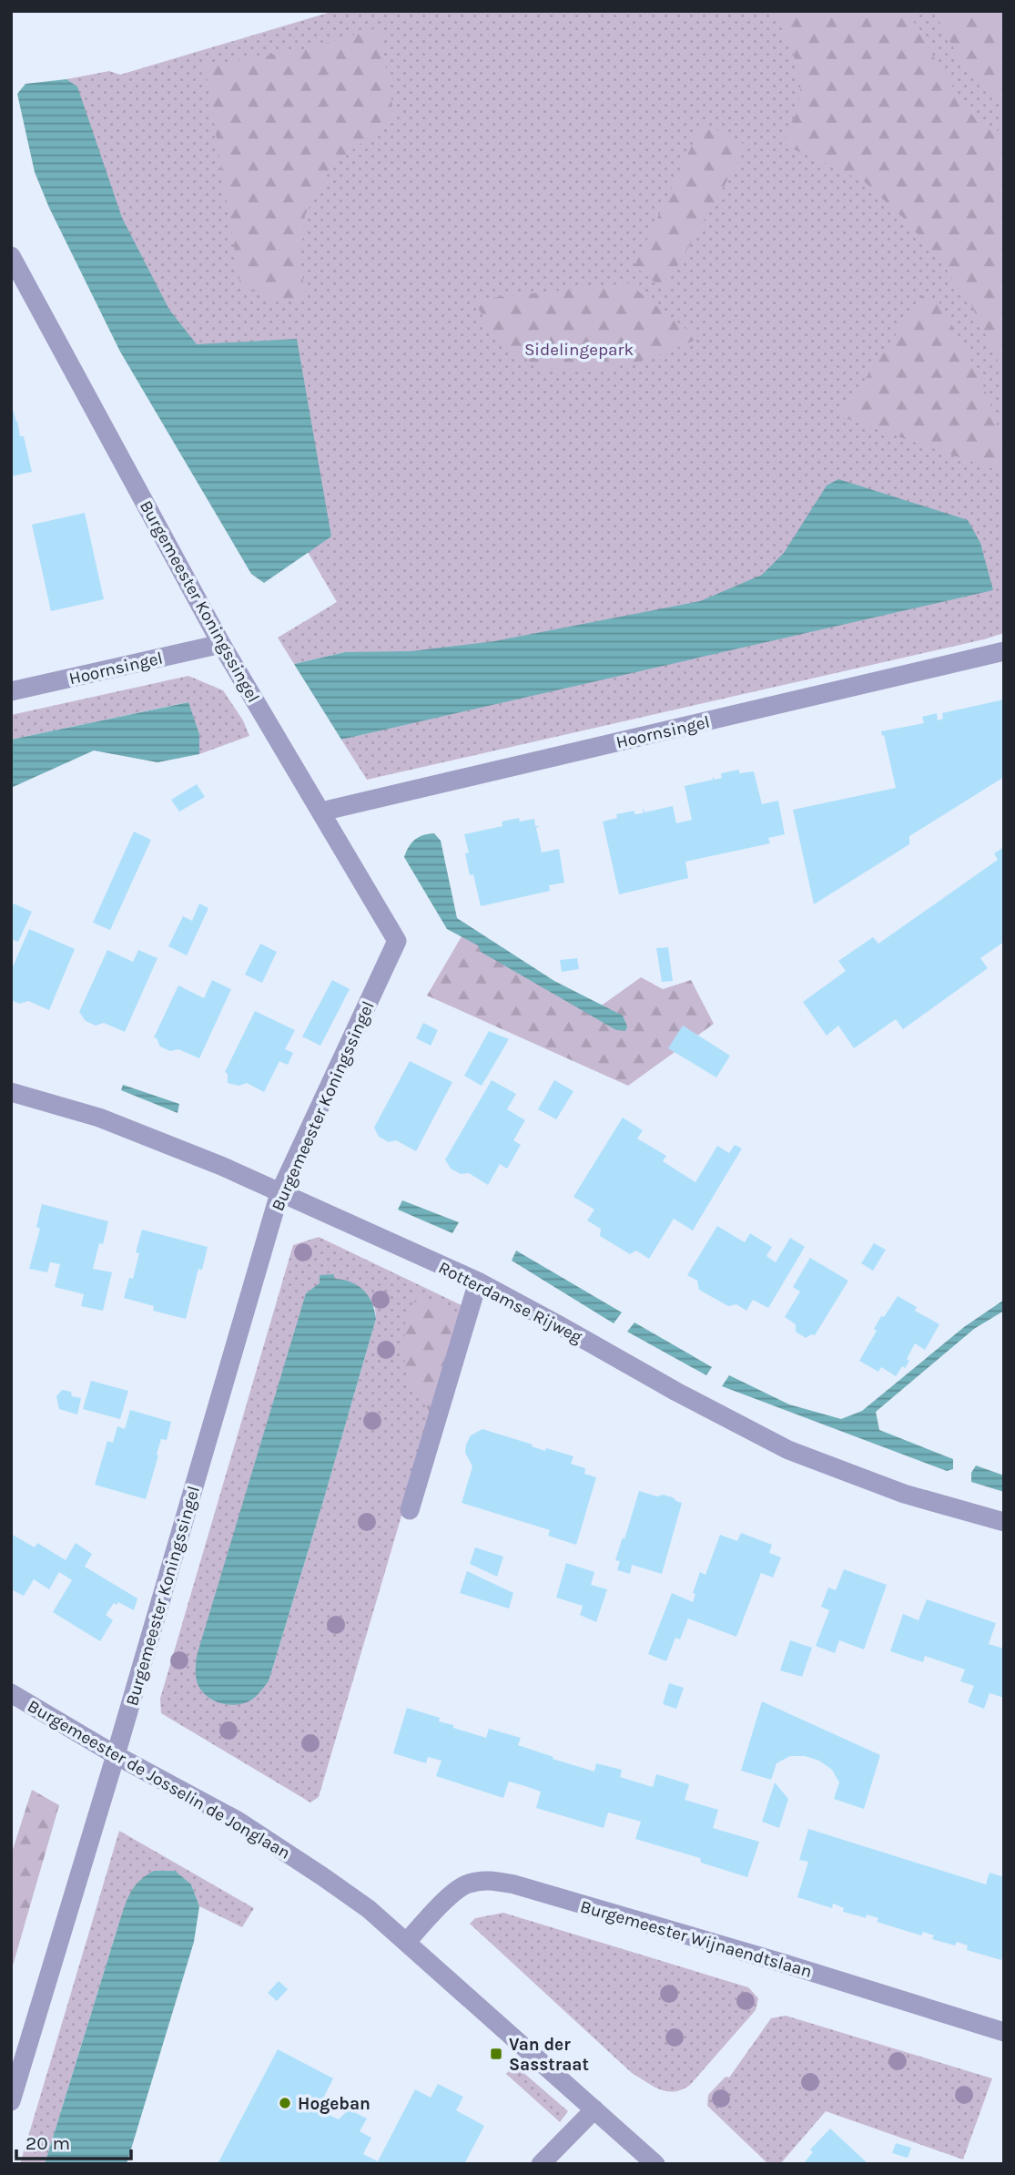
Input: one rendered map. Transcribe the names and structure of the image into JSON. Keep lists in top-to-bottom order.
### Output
{
  "streets": {
    "street": [
      "Burgemeester Koningssingel",
      "Hoornsingel",
      "Rotterdamse Rijweg",
      "Burgemeester de Josselin de Jonglaan",
      "Burgemeester Wijnaendtslaan"
    ]
  },
  "crossings": [
    ["Burgemeester Koningssingel", "Hoornsingel"],
    ["Burgemeester Koningssingel", "Rotterdamse Rijweg"],
    ["Burgemeester Koningssingel", "Burgemeester de Josselin de Jonglaan"],
    ["Burgemeester de Josselin de Jonglaan", "Burgemeester Wijnaendtslaan"]
  ],
  "parks": ["Sidelingepark"],
  "places": {
    "transit": ["Van der Sasstraat"],
    "other": ["Hogeban"]
  },
  "scale_bar": "20 m"
}
